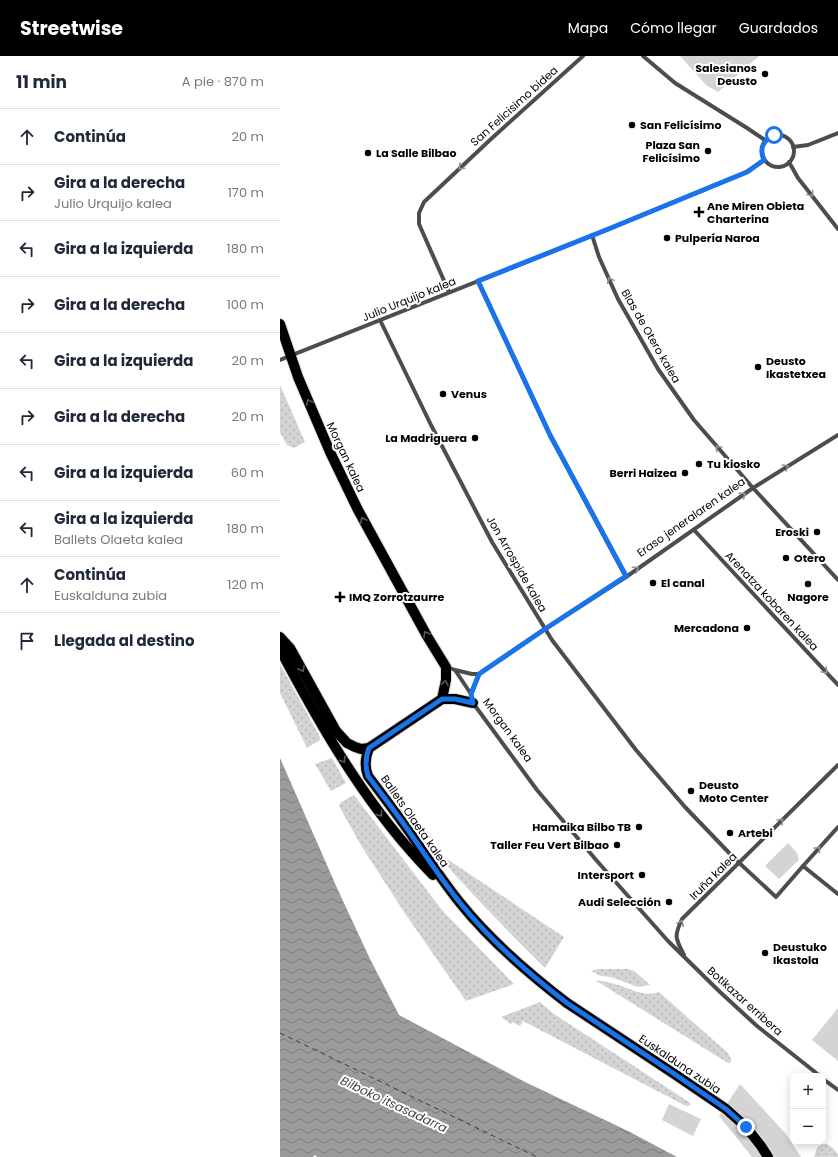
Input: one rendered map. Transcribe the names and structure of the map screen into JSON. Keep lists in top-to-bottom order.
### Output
{
  "streets": {
    "main road": ["Morgan kalea", "Ballets Olaeta kalea", "Euskalduna zubia"],
    "street": [
      "San Felicisimo bidea",
      "Julio Urquijo kalea",
      "Blas de Otero kalea",
      "Eraso jeneralaren kalea",
      "Jon Arrospide kalea",
      "Arenatza kobaren kalea",
      "Iruña kalea",
      "Botikazar erribera"
    ]
  },
  "crossings": [
    ["San Felicisimo bidea", "Julio Urquijo kalea"],
    ["Julio Urquijo kalea", "Blas de Otero kalea"],
    ["Julio Urquijo kalea", "Morgan kalea"],
    ["Julio Urquijo kalea", "Jon Arrospide kalea"],
    ["Blas de Otero kalea", "Eraso jeneralaren kalea"],
    ["Morgan kalea", "Botikazar erribera"],
    ["Eraso jeneralaren kalea", "Jon Arrospide kalea"],
    ["Eraso jeneralaren kalea", "Arenatza kobaren kalea"],
    ["Jon Arrospide kalea", "Iruña kalea"],
    ["Ballets Olaeta kalea", "Euskalduna zubia"],
    ["Iruña kalea", "Botikazar erribera"]
  ],
  "one_way": [
    "San Felicisimo bidea",
    "Blas de Otero kalea",
    "Morgan kalea",
    "Eraso jeneralaren kalea",
    "Arenatza kobaren kalea",
    "Iruña kalea"
  ],
  "water": ["Bilboko itsasadarra"],
  "places": {
    "other": [
      "Salesianos Deusto",
      "San Felicísimo",
      "Plaza San Felicísimo",
      "La Salle Bilbao",
      "Pulpería Naroa",
      "Deusto Ikastetxea",
      "Venus",
      "La Madriguera",
      "Tu kiosko",
      "Berri Haizea",
      "Eroski",
      "Otero",
      "El canal",
      "Nagore",
      "Mercadona",
      "Deusto Moto Center",
      "Hamaika Bilbo TB",
      "Artebi",
      "Taller Feu Vert Bilbao",
      "Intersport",
      "Audi Selección",
      "Deustuko Ikastola"
    ],
    "health": ["Ane Miren Obieta Charterina", "IMQ Zorrotzaurre"]
  },
  "page": {
    "header": "Streetwise",
    "nav": ["Mapa", "Cómo llegar", "Guardados"],
    "heading": ["11 min", "A pie · 870 m"],
    "list": [
      ["Continúa", "20 m"],
      ["Gira a la derecha", "Julio Urquijo kalea", "170 m"],
      ["Gira a la izquierda", "180 m"],
      ["Gira a la derecha", "100 m"],
      ["Gira a la izquierda", "20 m"],
      ["Gira a la derecha", "20 m"],
      ["Gira a la izquierda", "60 m"],
      ["Gira a la izquierda", "Ballets Olaeta kalea", "180 m"],
      ["Continúa", "Euskalduna zubia", "120 m"],
      "Llegada al destino"
    ],
    "map_buttons": ["+", "−"]
  }
}
